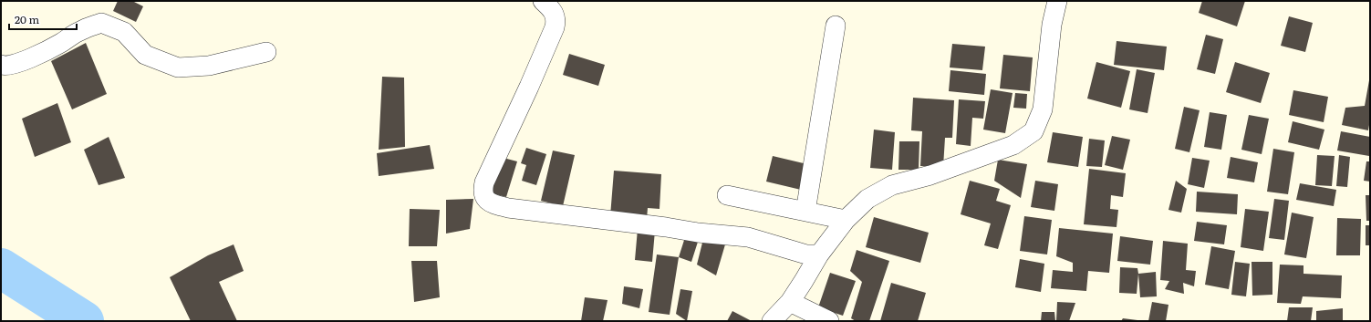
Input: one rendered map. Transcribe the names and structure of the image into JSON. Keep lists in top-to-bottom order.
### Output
{
  "scale_bar": "20 m"
}
